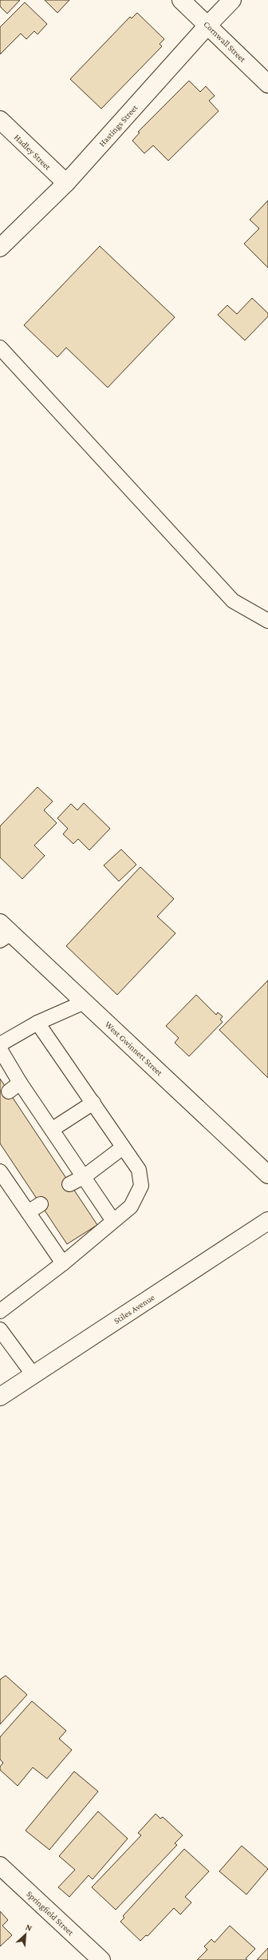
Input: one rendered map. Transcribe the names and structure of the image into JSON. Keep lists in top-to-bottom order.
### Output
{
  "streets": {
    "street": [
      "Cornwall Street",
      "Hastings Street",
      "Hadley Street",
      "West Gwinnett Street",
      "Stiles Avenue",
      "Springfield Street"
    ]
  },
  "crossings": [
    ["Cornwall Street", "Hastings Street"],
    ["Hastings Street", "Hadley Street"]
  ],
  "north": "top right"
}
